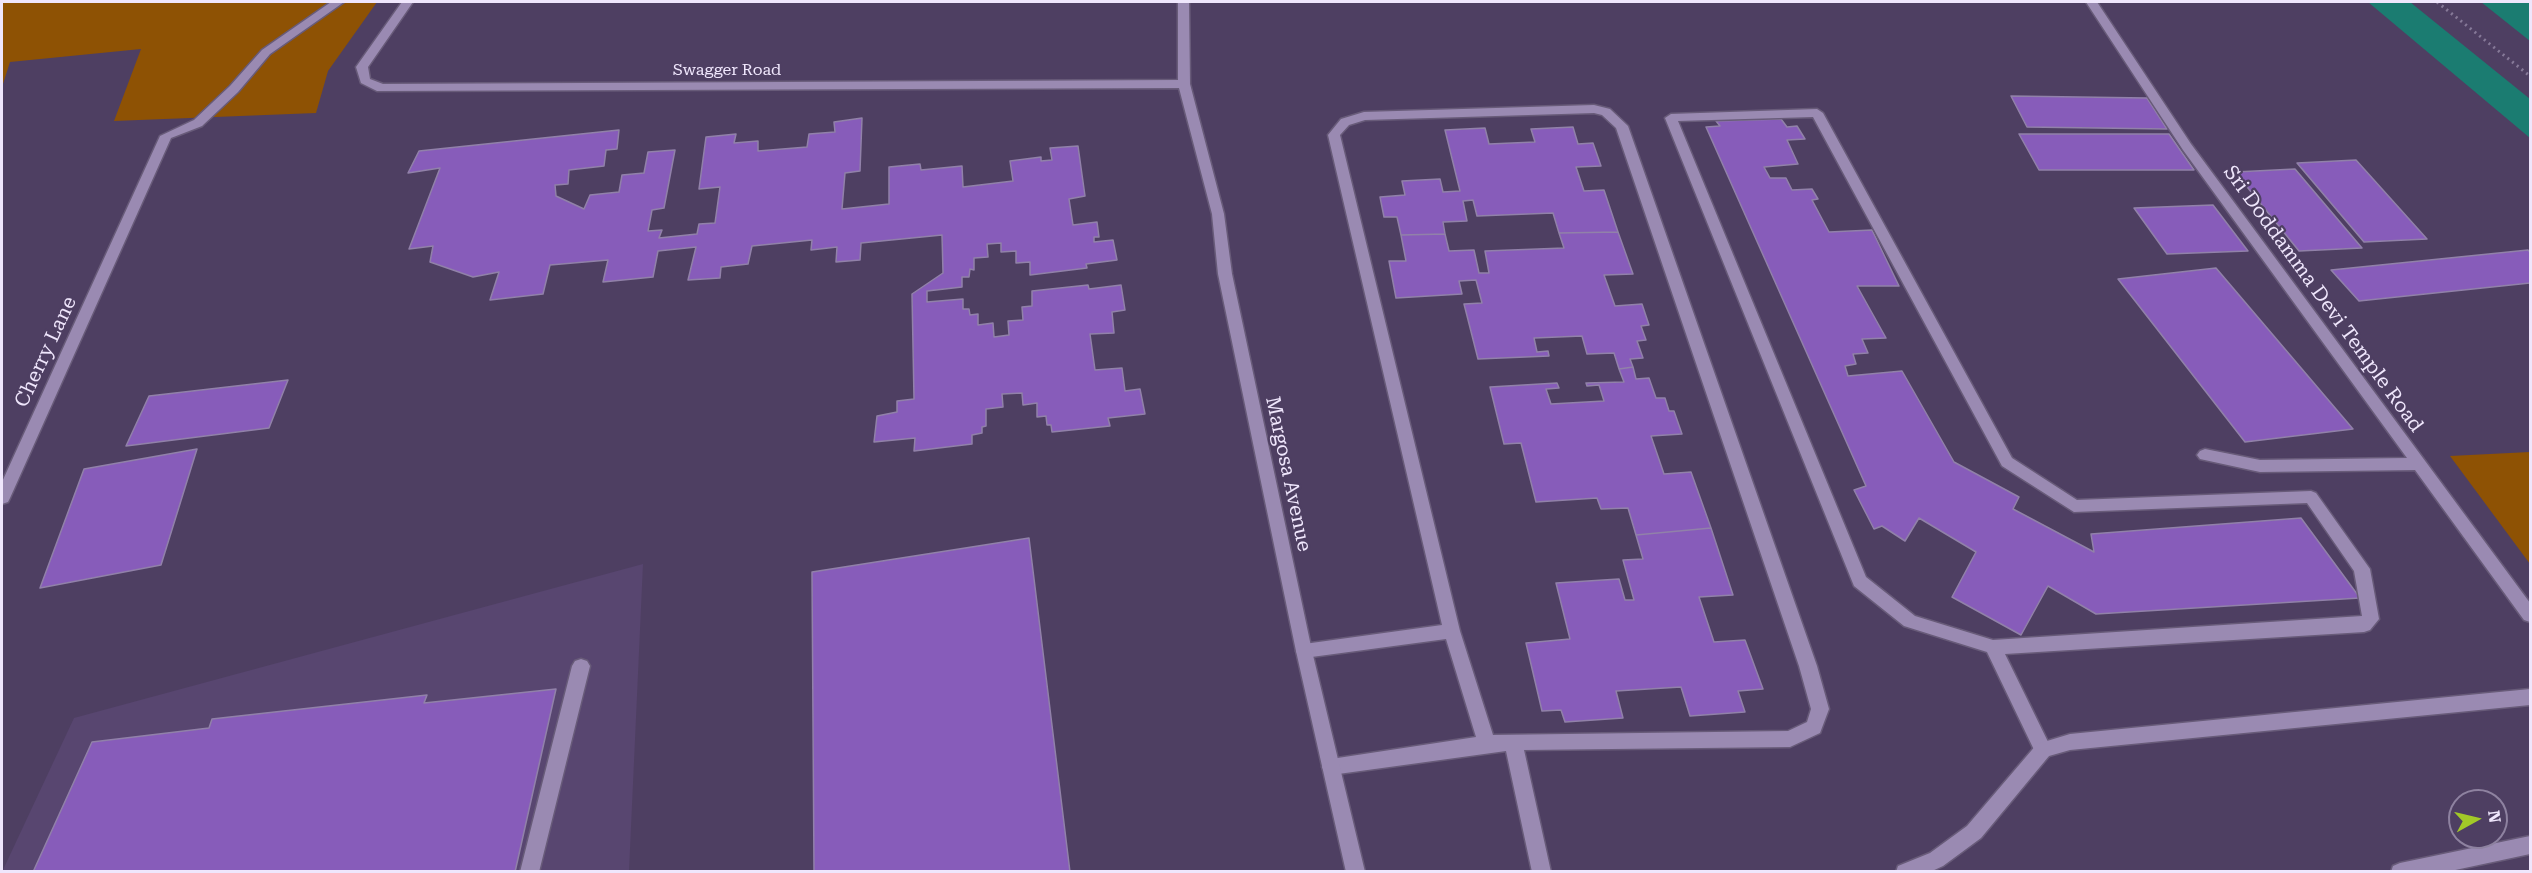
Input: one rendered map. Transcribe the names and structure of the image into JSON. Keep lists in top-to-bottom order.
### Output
{
  "streets": {
    "street": [
      "Swagger Road",
      "Sri Doddamma Devi Temple Road",
      "Cherry Lane",
      "Margosa Avenue"
    ]
  },
  "crossings": [
    ["Swagger Road", "Margosa Avenue"]
  ],
  "north": "right"
}
